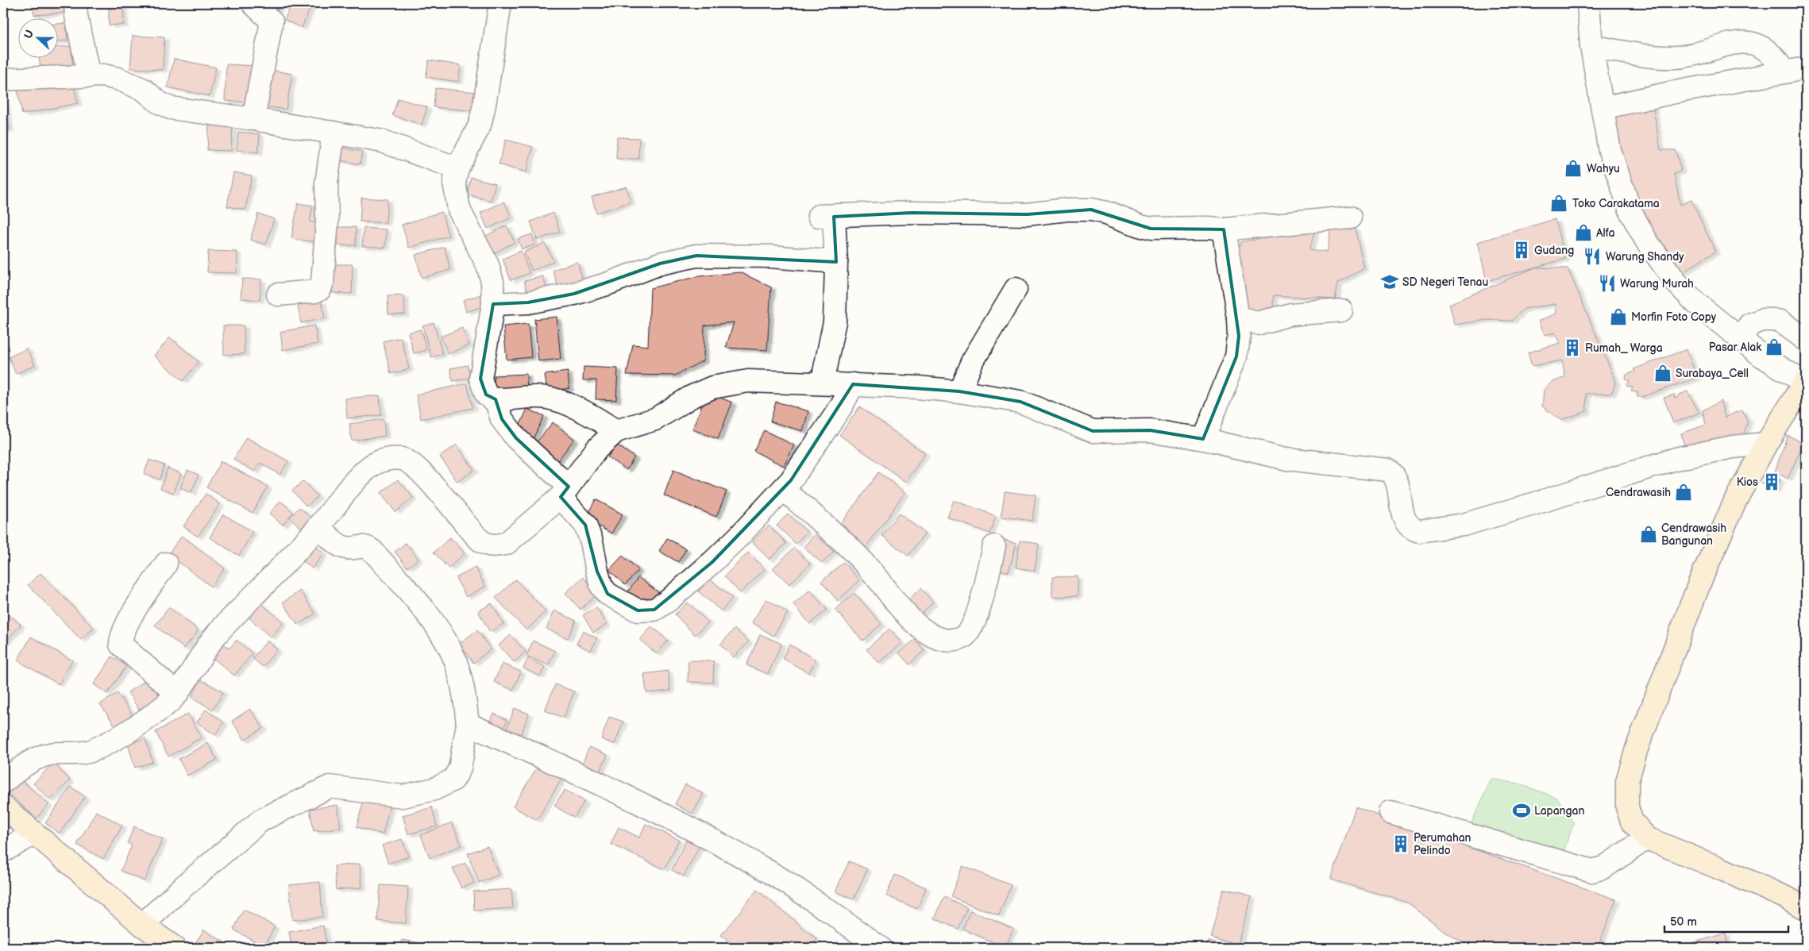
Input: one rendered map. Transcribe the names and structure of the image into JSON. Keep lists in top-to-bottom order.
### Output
{
  "places": {
    "shop": [
      "Wahyu",
      "Toko Carakatama",
      "Alfa",
      "Morfin Foto Copy",
      "Pasar Alak",
      "Surabaya_Cell",
      "Cendrawasih",
      "Cendrawasih Bangunan"
    ],
    "building": [
      "Gudang",
      "Rumah_ Warga",
      "Kios",
      "Perumahan Pelindo"
    ],
    "restaurant": ["Warung Shandy", "Warung Murah"],
    "school or university": ["SD Negeri Tenau"],
    "sports": ["Lapangan"]
  },
  "scale_bar": "50 m",
  "north": "left"
}
